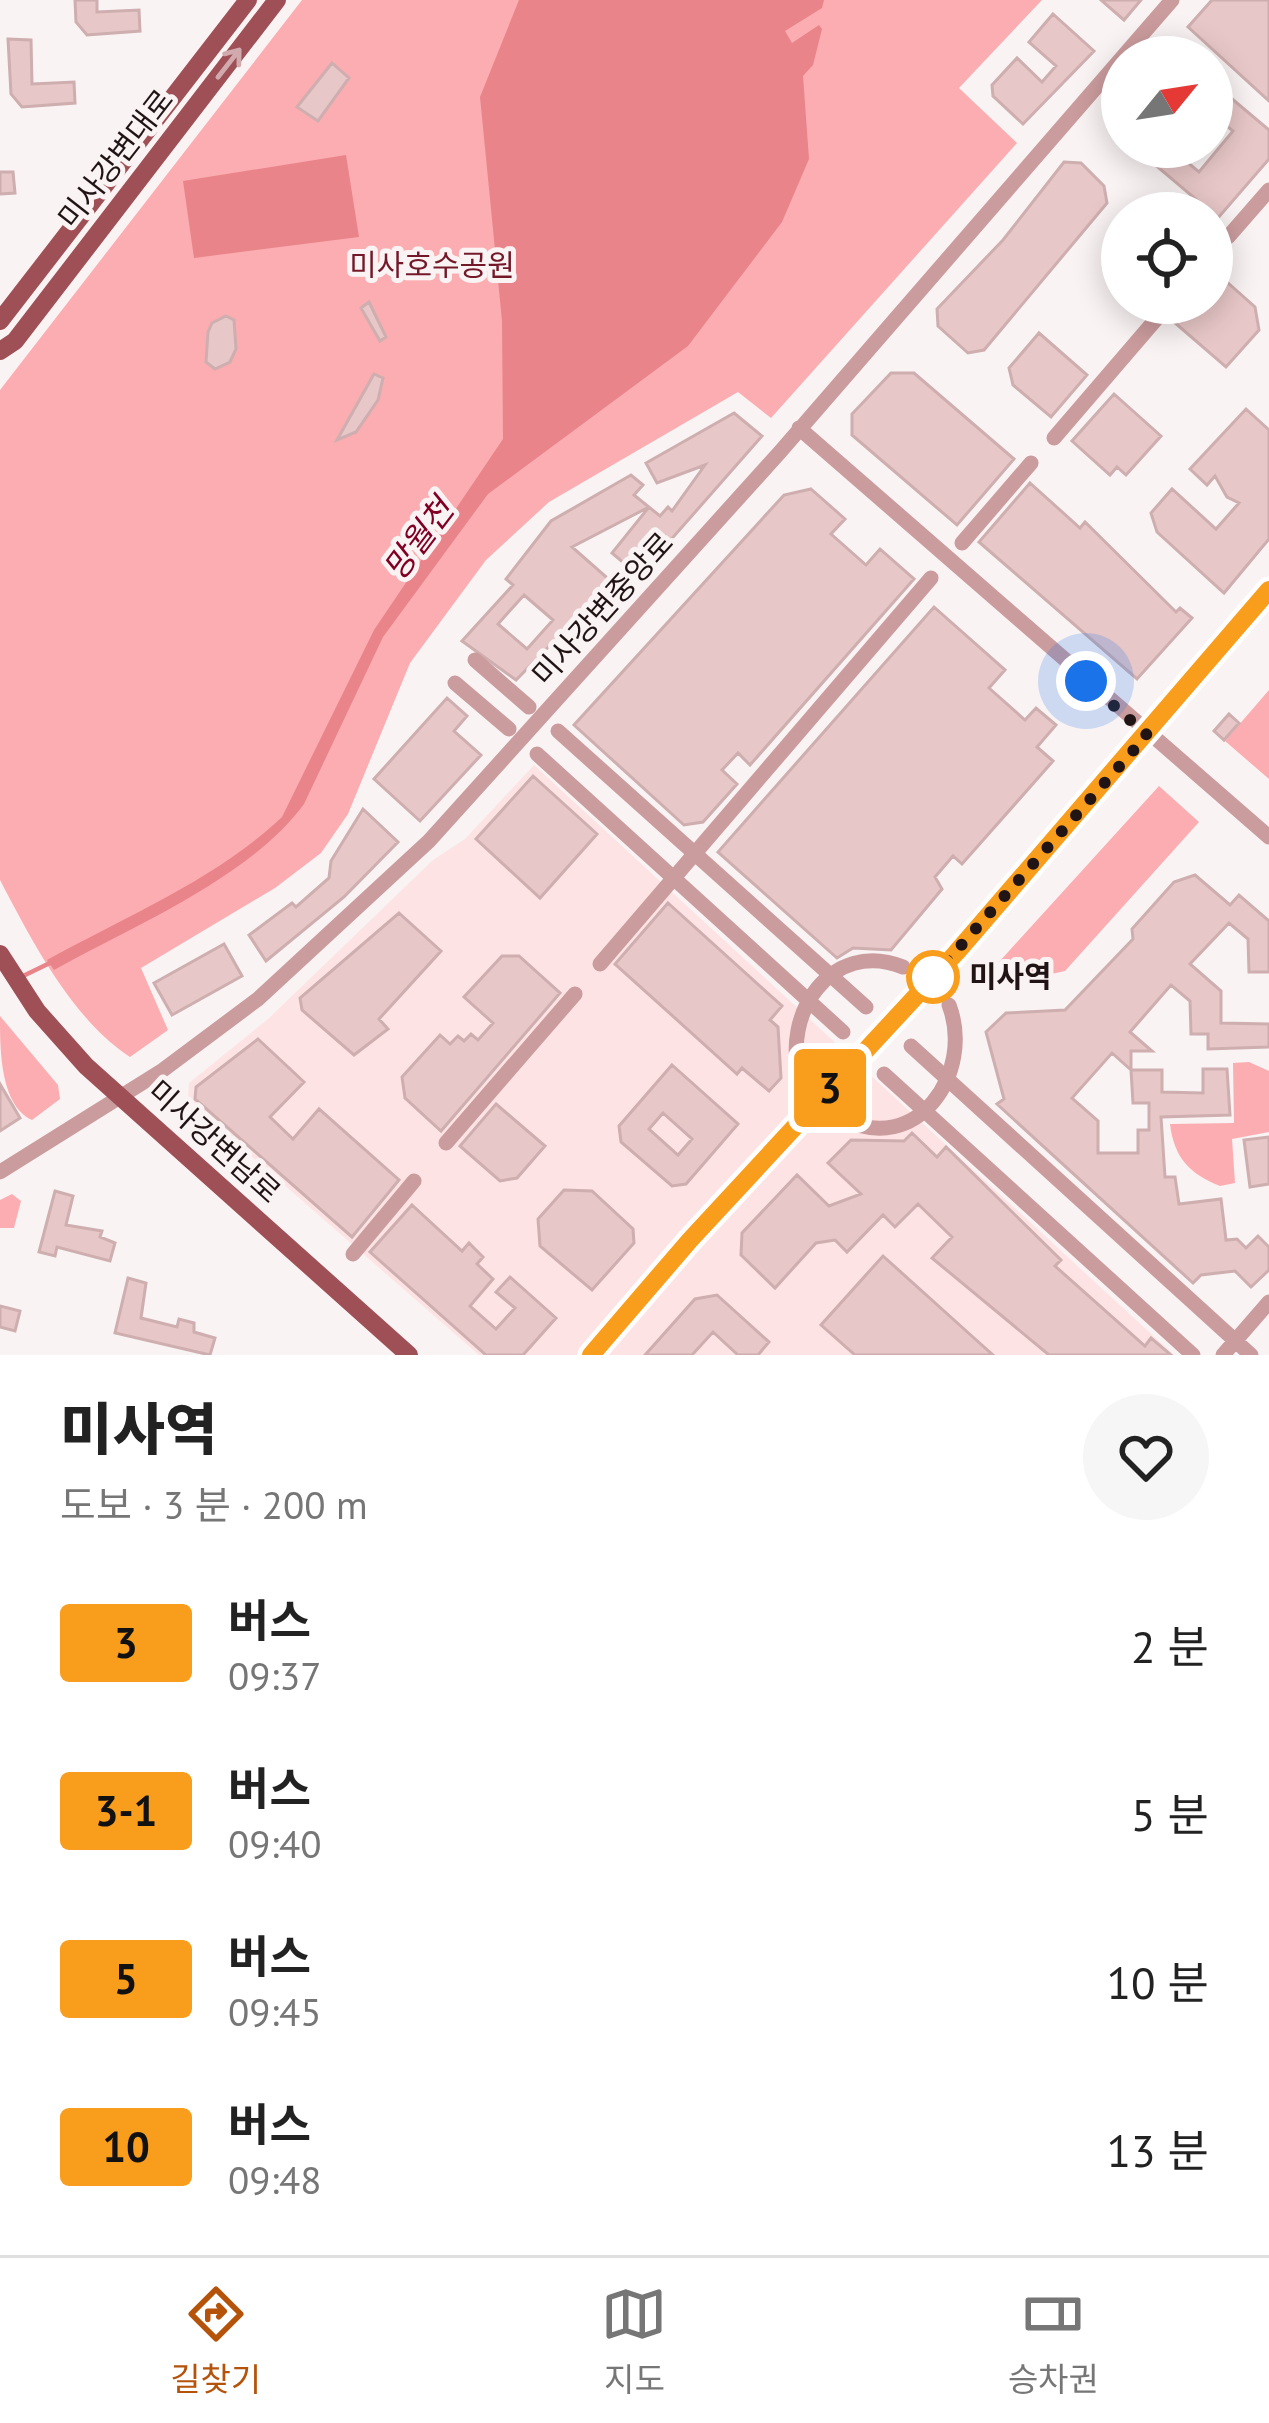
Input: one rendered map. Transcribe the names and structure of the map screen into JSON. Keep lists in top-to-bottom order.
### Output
{
  "streets": {
    "main road": ["미사강변대로", "미사강변남로"],
    "street": ["미사강변중앙로"]
  },
  "crossings": [
    ["미사강변중앙로", "미사강변남로"]
  ],
  "water": ["망월천"],
  "parks": ["미사호수공원"],
  "places": ["미사역"],
  "lines": ["bus line 3"],
  "north": "top right",
  "page": {
    "on_map": "3",
    "heading": ["미사역", "도보 · 3 분 · 200 m"],
    "list": [
      {
        "mark": "3",
        "name": "버스",
        "note": "09:37",
        "value": "2 분"
      },
      {
        "mark": "3-1",
        "name": "버스",
        "note": "09:40",
        "value": "5 분"
      },
      {
        "mark": "5",
        "name": "버스",
        "note": "09:45",
        "value": "10 분"
      },
      {
        "mark": "10",
        "name": "버스",
        "note": "09:48",
        "value": "13 분"
      }
    ],
    "tabs": ["길찾기", "지도", "승차권"]
  }
}
